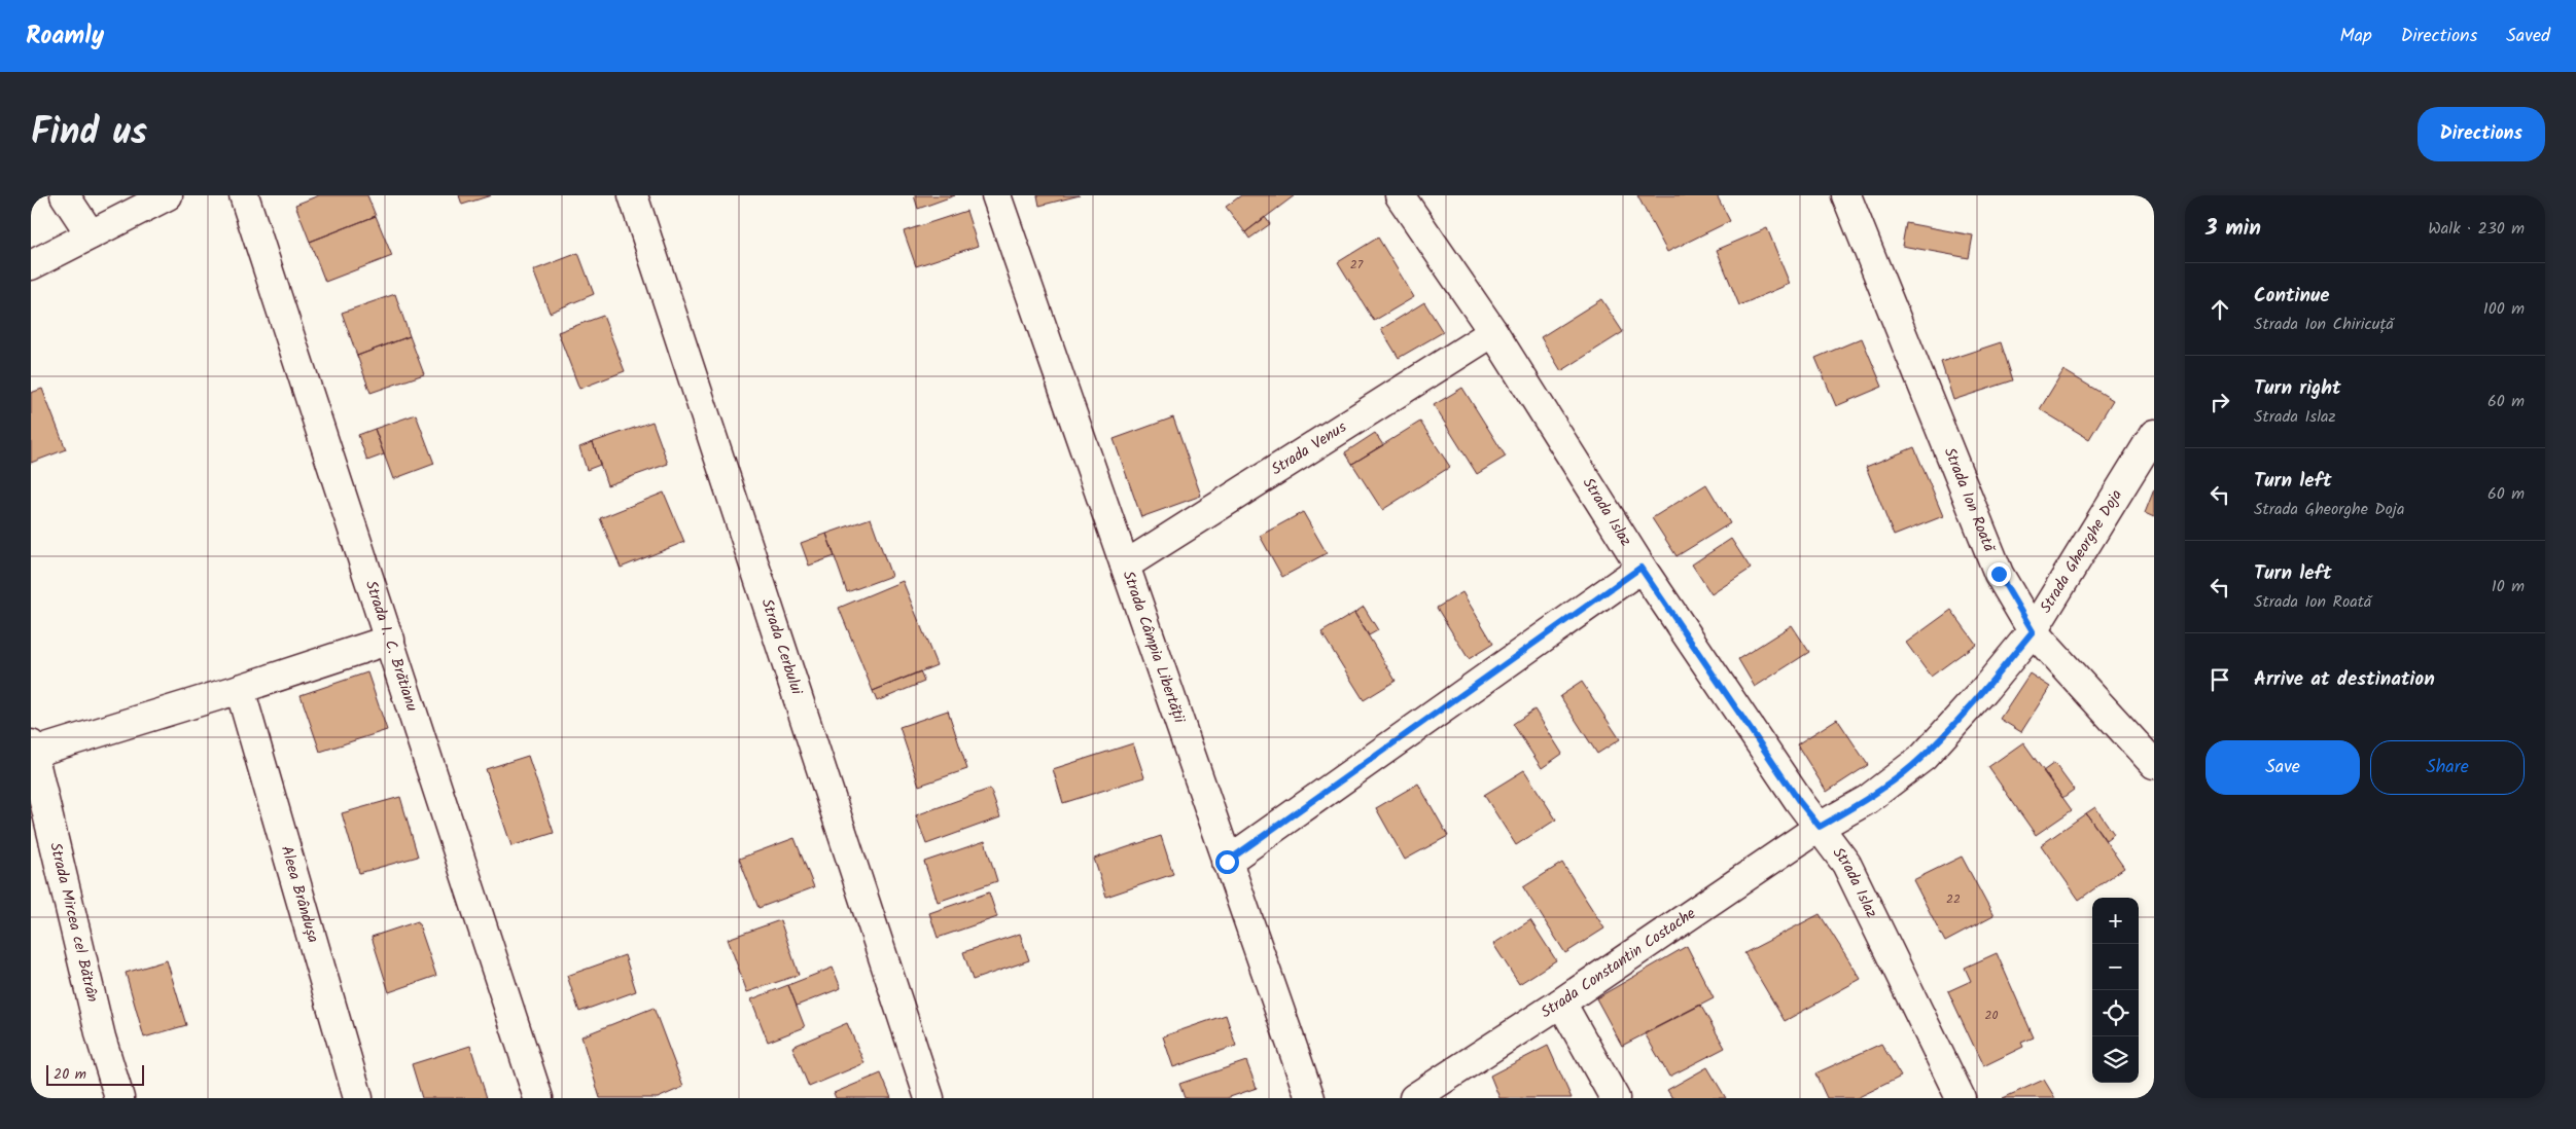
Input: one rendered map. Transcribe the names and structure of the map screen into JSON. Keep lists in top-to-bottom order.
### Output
{
  "streets": {
    "street": [
      "Strada Venus",
      "Strada Ion Roată",
      "Strada Islaz",
      "Strada Gheorghe Doja",
      "Strada I. C. Brătianu",
      "Strada Cerbului",
      "Strada Câmpia Libertății",
      "Aleea Brândușa",
      "Strada Mircea cel Bătrân",
      "Strada Constantin Costache"
    ]
  },
  "crossings": [
    ["Strada Venus", "Strada Islaz"],
    ["Strada Venus", "Strada Câmpia Libertății"],
    ["Strada Ion Roată", "Strada Gheorghe Doja"],
    ["Strada Islaz", "Strada Gheorghe Doja"],
    ["Strada Islaz", "Strada Constantin Costache"],
    ["Strada Gheorghe Doja", "Strada Constantin Costache"]
  ],
  "house_numbers": ["27", "22", "20"],
  "scale_bar": "20 m",
  "page": {
    "header": "Roamly",
    "nav": ["Map", "Directions", "Saved"],
    "title": "Find us",
    "buttons": [
      "Directions",
      ["Save", "Share"]
    ],
    "heading": ["3 min", "Walk · 230 m"],
    "list": [
      ["Continue", "Strada Ion Chiricuță", "100 m"],
      ["Turn right", "Strada Islaz", "60 m"],
      ["Turn left", "Strada Gheorghe Doja", "60 m"],
      ["Turn left", "Strada Ion Roată", "10 m"],
      "Arrive at destination"
    ],
    "map_buttons": ["+", "−"],
    "scale": "20 m"
  }
}
